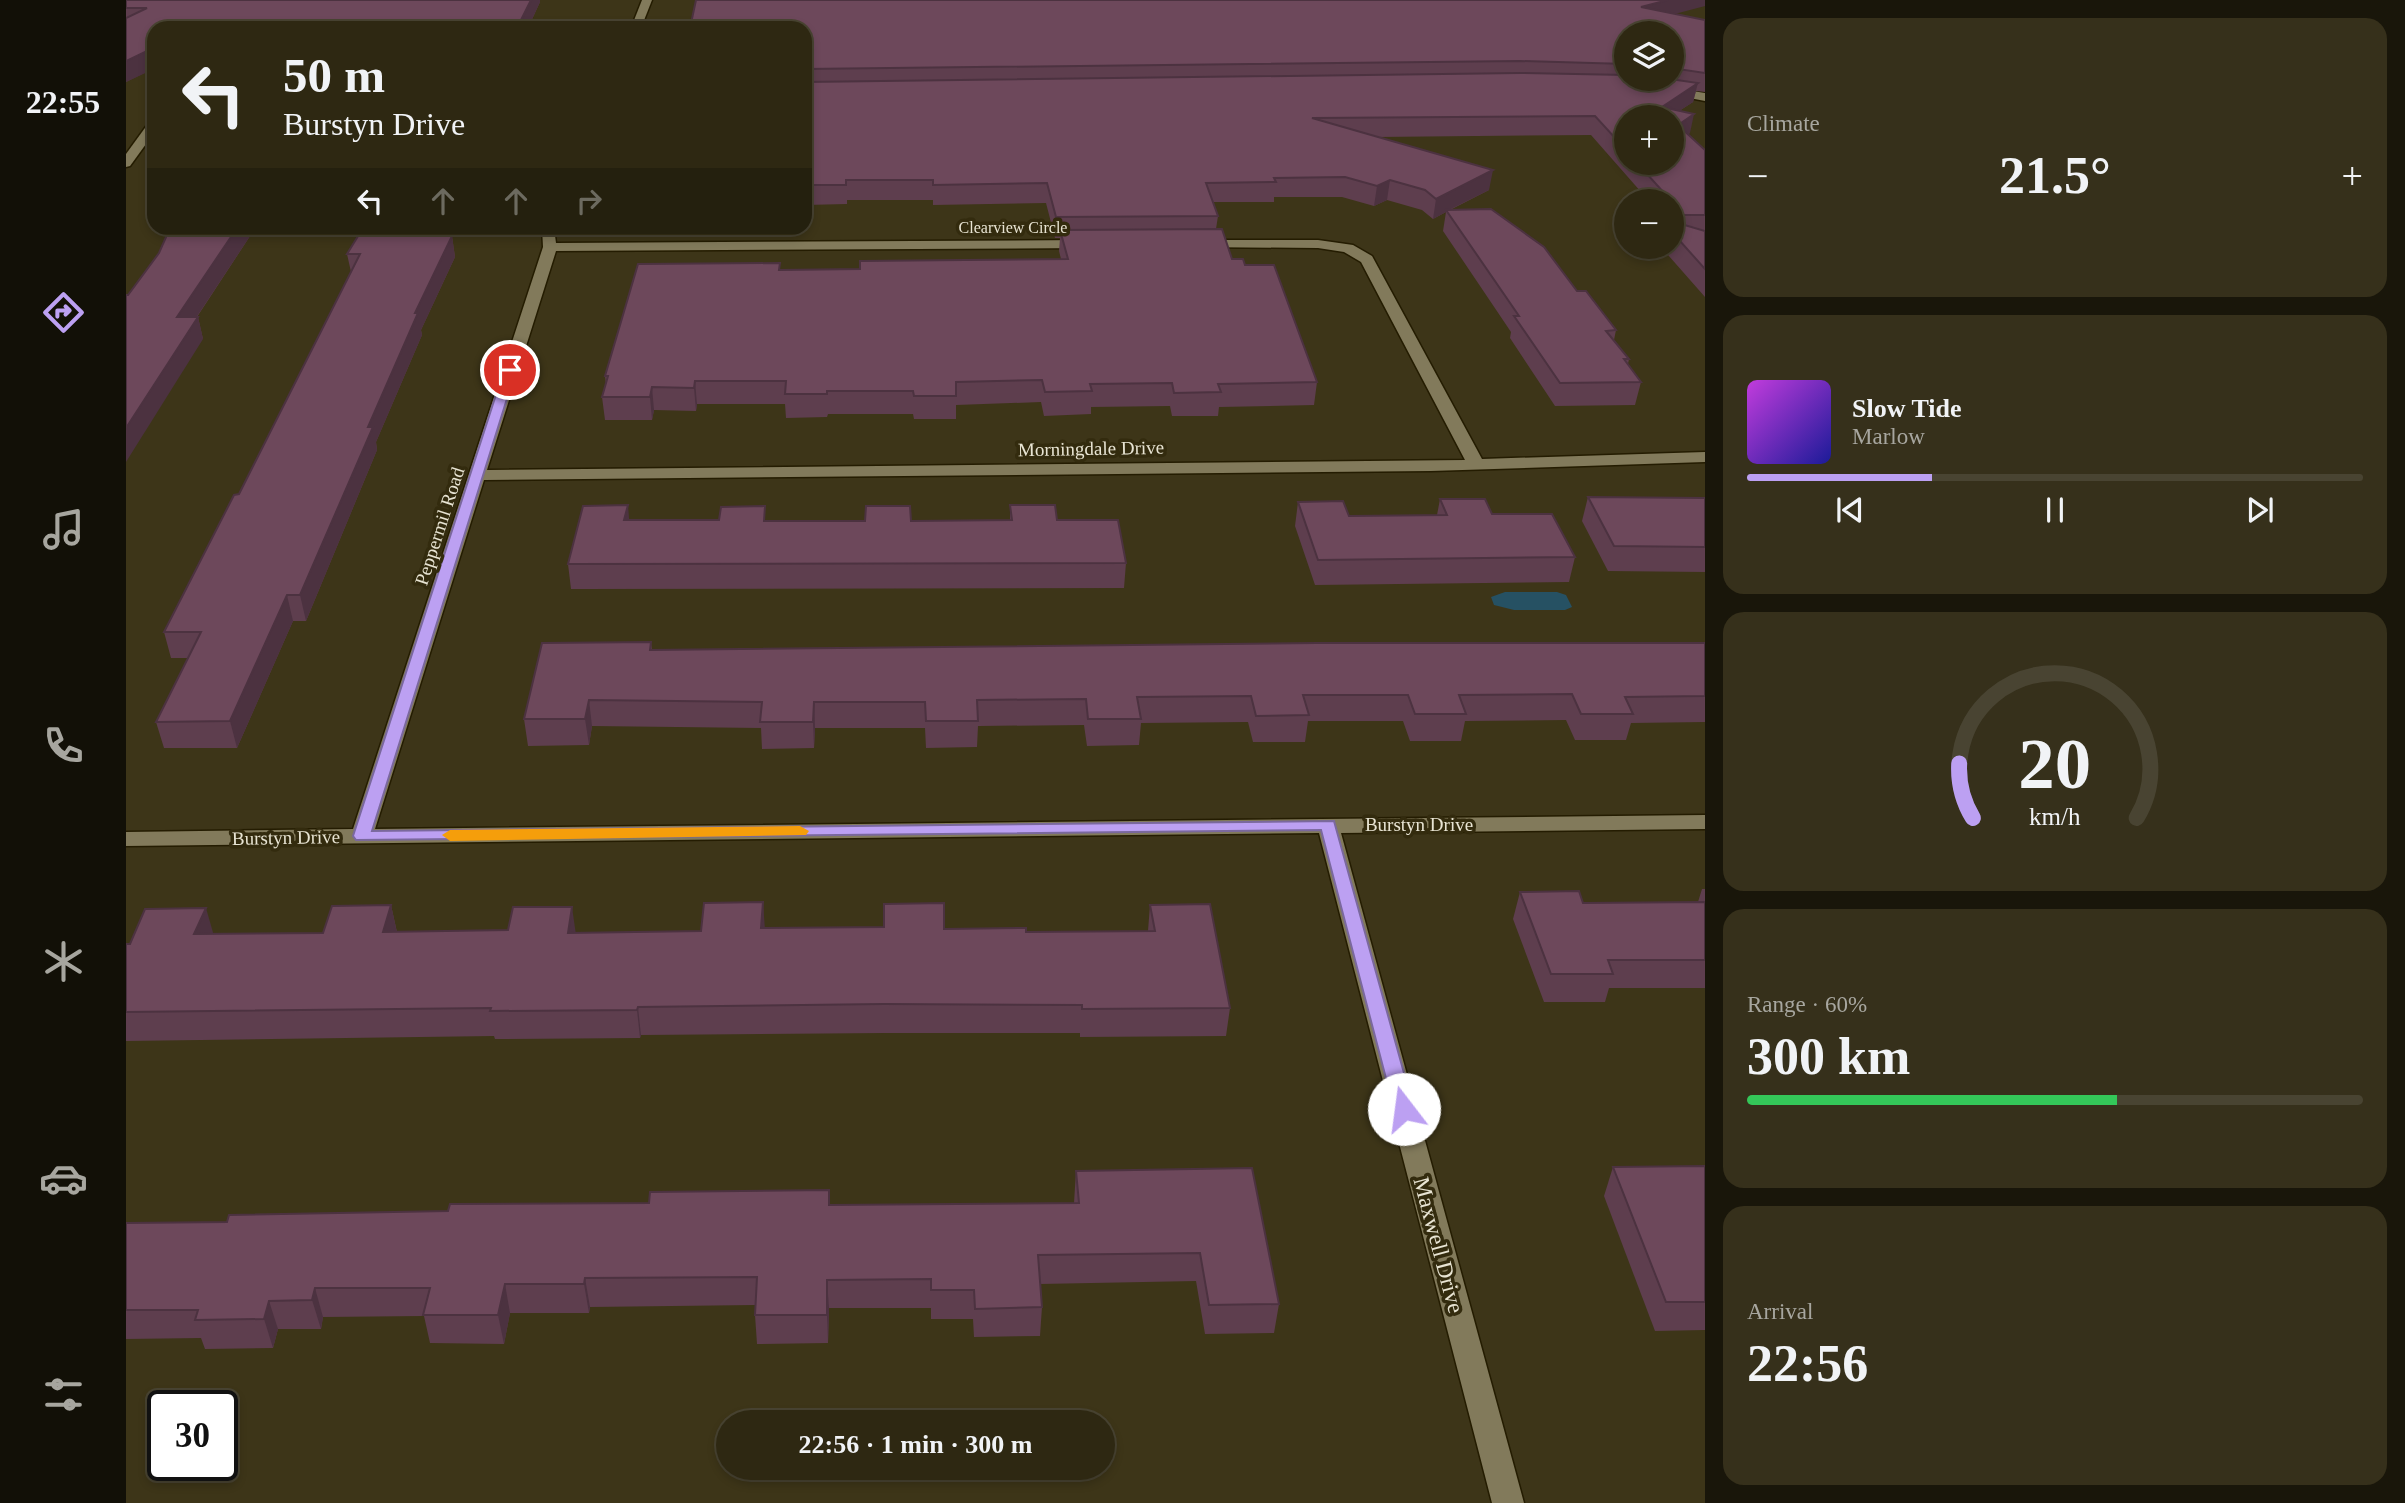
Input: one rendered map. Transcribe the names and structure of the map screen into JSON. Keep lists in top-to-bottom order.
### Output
{
  "streets": {
    "street": [
      "Clearview Circle",
      "Morningdale Drive",
      "Peppermil Road",
      "Burstyn Drive",
      "Maxwell Drive"
    ]
  },
  "crossings": [
    ["Clearview Circle", "Peppermil Road"],
    ["Morningdale Drive", "Peppermil Road"],
    ["Peppermil Road", "Burstyn Drive"],
    ["Burstyn Drive", "Maxwell Drive"]
  ],
  "page": {
    "tabs": "22:55",
    "tile": [
      "Climate",
      ["Range · 60%", "300 km"],
      ["Arrival", "22:56"]
    ],
    "map_buttons": ["+", "−"],
    "turn": ["50 m", "Burstyn Drive"],
    "heat": ["−", "21.5°", "+"],
    "song": ["Slow Tide", "Marlow"],
    "limit": "30",
    "trip": "22:56 · 1 min · 300 m",
    "gauge": ["20", "km/h"]
  }
}
